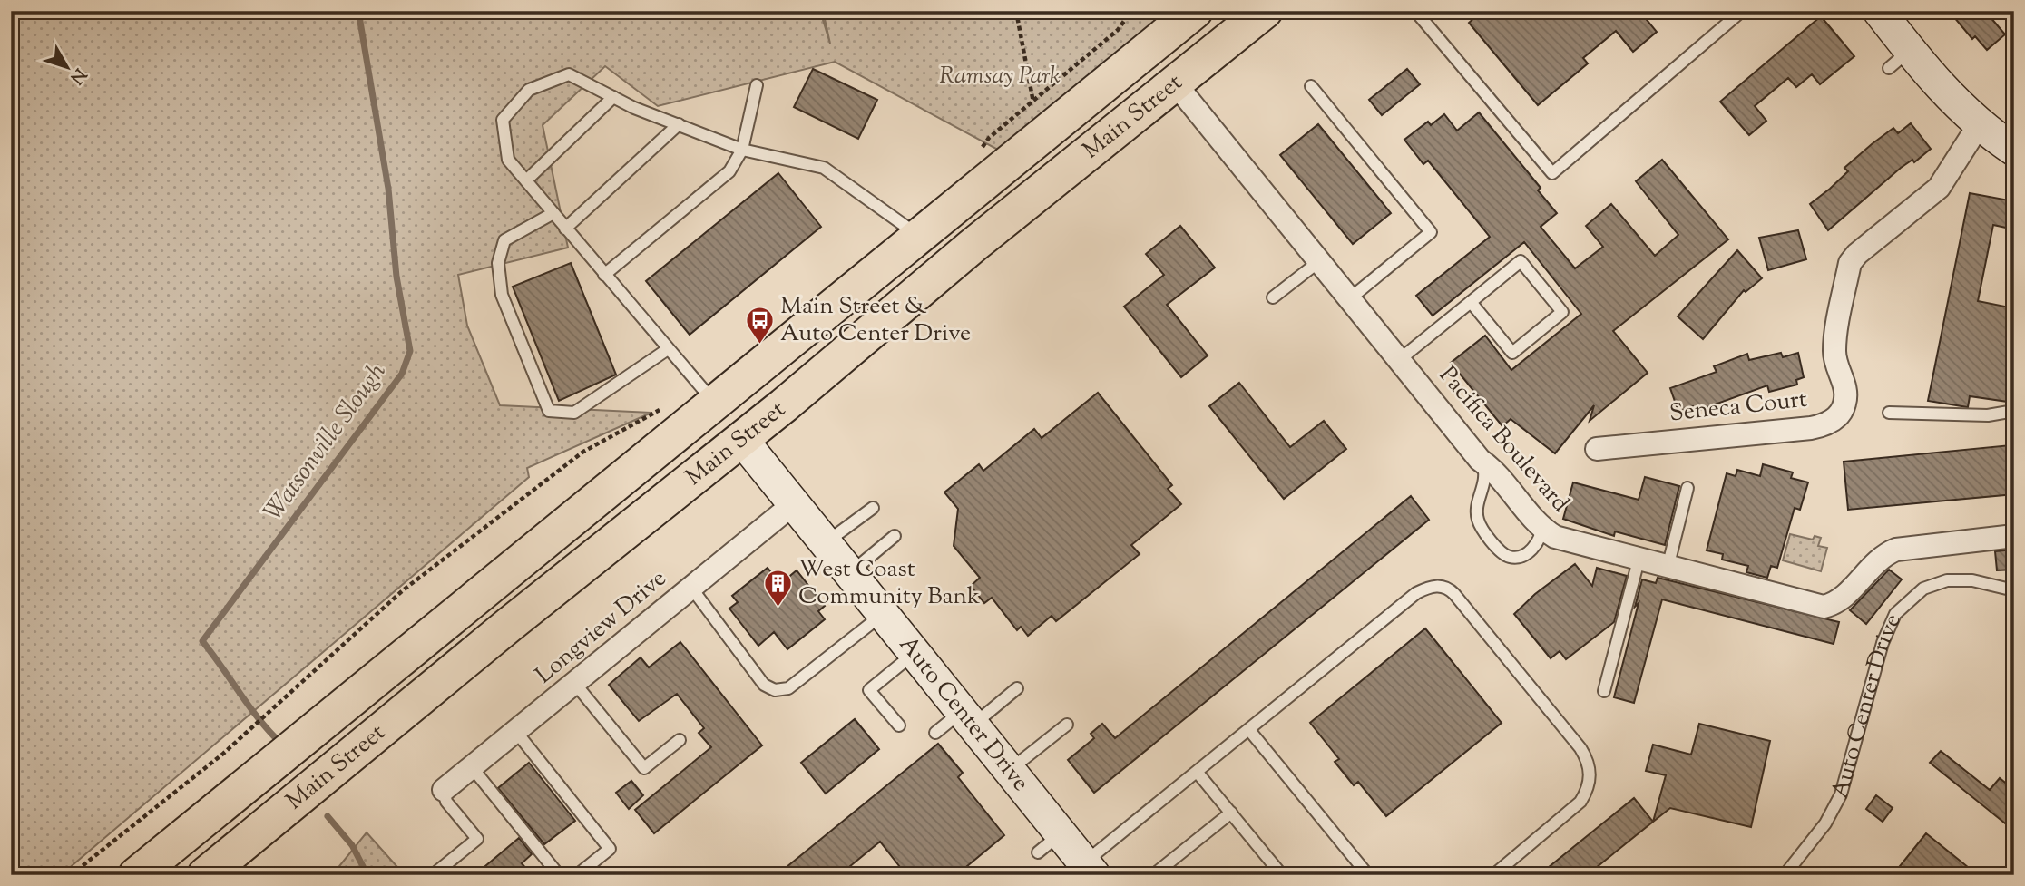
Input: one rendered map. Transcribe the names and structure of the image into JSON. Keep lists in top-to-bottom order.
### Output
{
  "streets": {
    "main road": ["Main Street", "Auto Center Drive"],
    "street": ["Seneca Court", "Pacifica Boulevard", "Longview Drive"]
  },
  "crossings": [
    ["Main Street", "Pacifica Boulevard"],
    ["Main Street", "Auto Center Drive"],
    ["Longview Drive", "Auto Center Drive"]
  ],
  "water": ["Watsonville Slough"],
  "parks": ["Ramsay Park"],
  "places": {
    "bus stop": ["Main Street & Auto Center Drive"],
    "building": ["West Coast Community Bank"]
  },
  "north": "bottom right"
}
